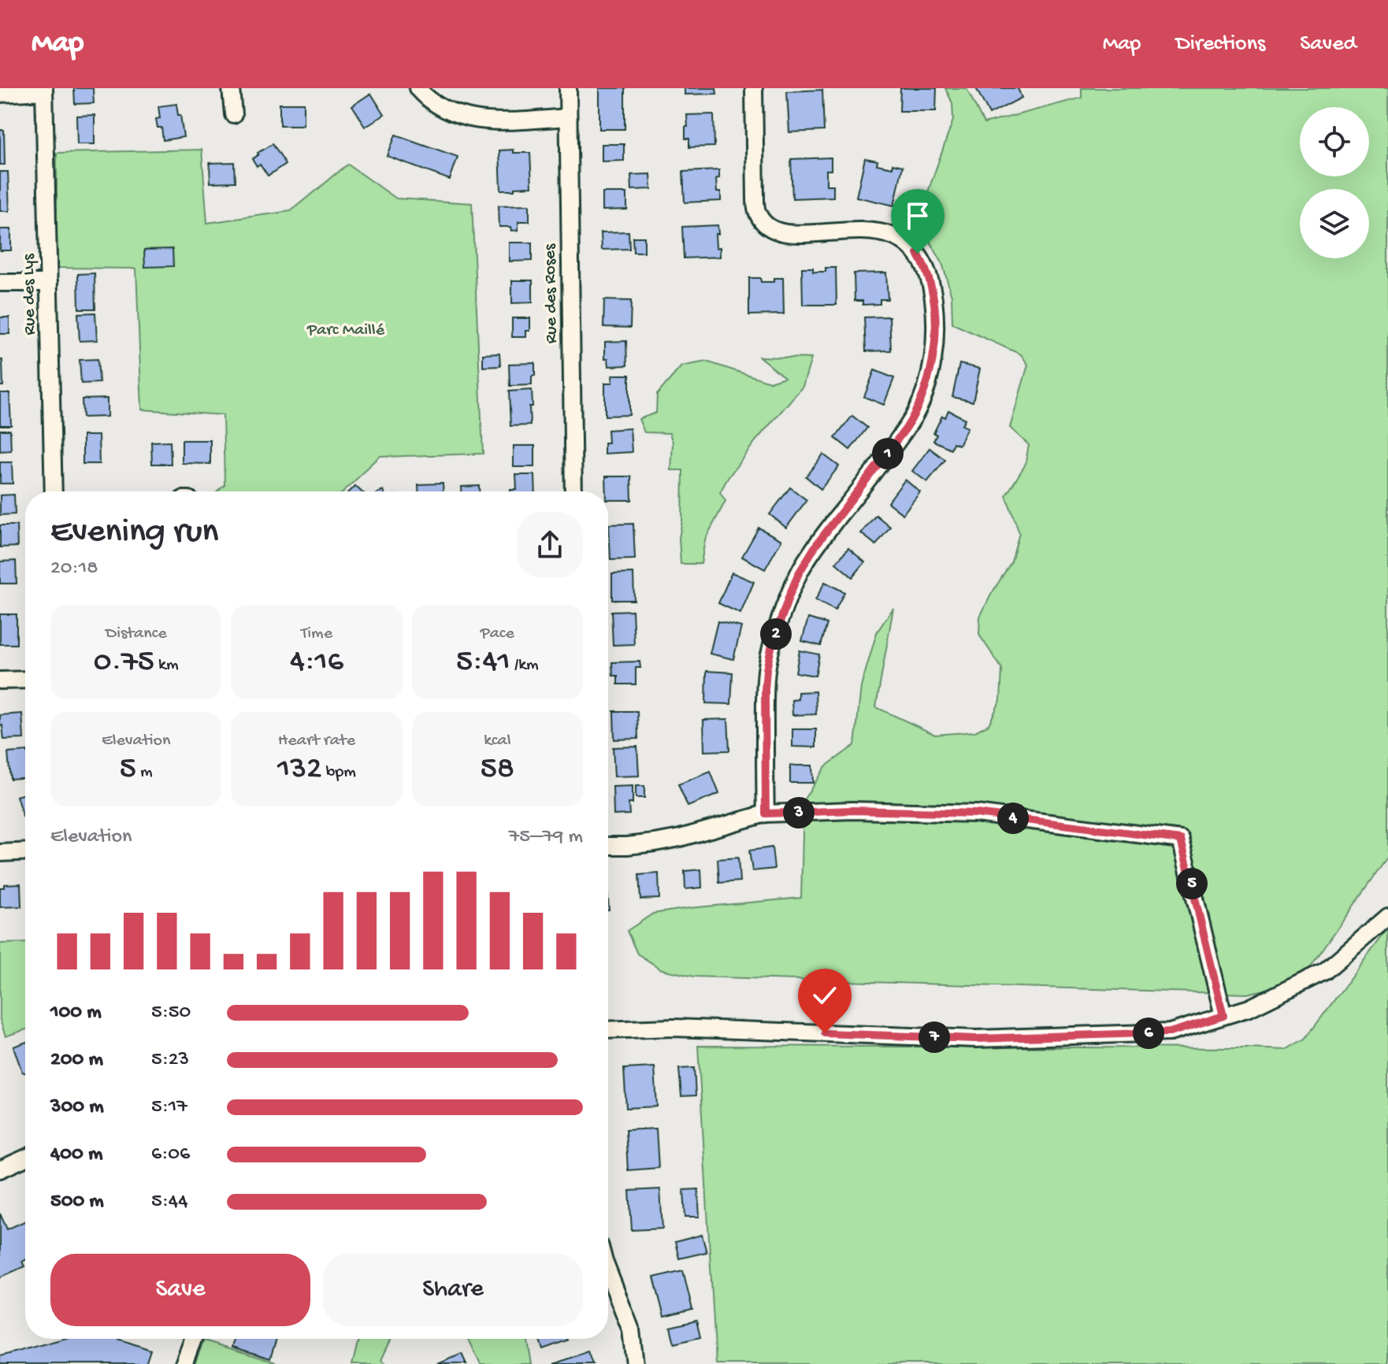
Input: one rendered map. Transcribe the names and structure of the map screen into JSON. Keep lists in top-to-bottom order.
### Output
{
  "streets": {
    "street": ["Rue des Roses", "Rue des Lys"]
  },
  "parks": ["Parc Maillé"],
  "page": {
    "header": "Map",
    "nav": ["Map", "Directions", "Saved"],
    "pins": [
      "1",
      "2",
      "3",
      "4",
      "5",
      "6",
      "7"
    ],
    "heading": ["Evening run", "20:18"],
    "stats": [
      ["Distance", "0.75 km"],
      ["Time", "4:16"],
      ["Pace", "5:41 /km"],
      ["Elevation", "5 m"],
      ["Heart rate", "132 bpm"],
      ["kcal", "58"]
    ],
    "chart": ["Elevation", "75–79 m"],
    "list": [
      {
        "name": "100 m",
        "note": "5:50"
      },
      {
        "name": "200 m",
        "note": "5:23"
      },
      {
        "name": "300 m",
        "note": "5:17"
      },
      {
        "name": "400 m",
        "note": "6:06"
      },
      {
        "name": "500 m",
        "note": "5:44"
      }
    ],
    "buttons": ["Save", "Share"]
  }
}
